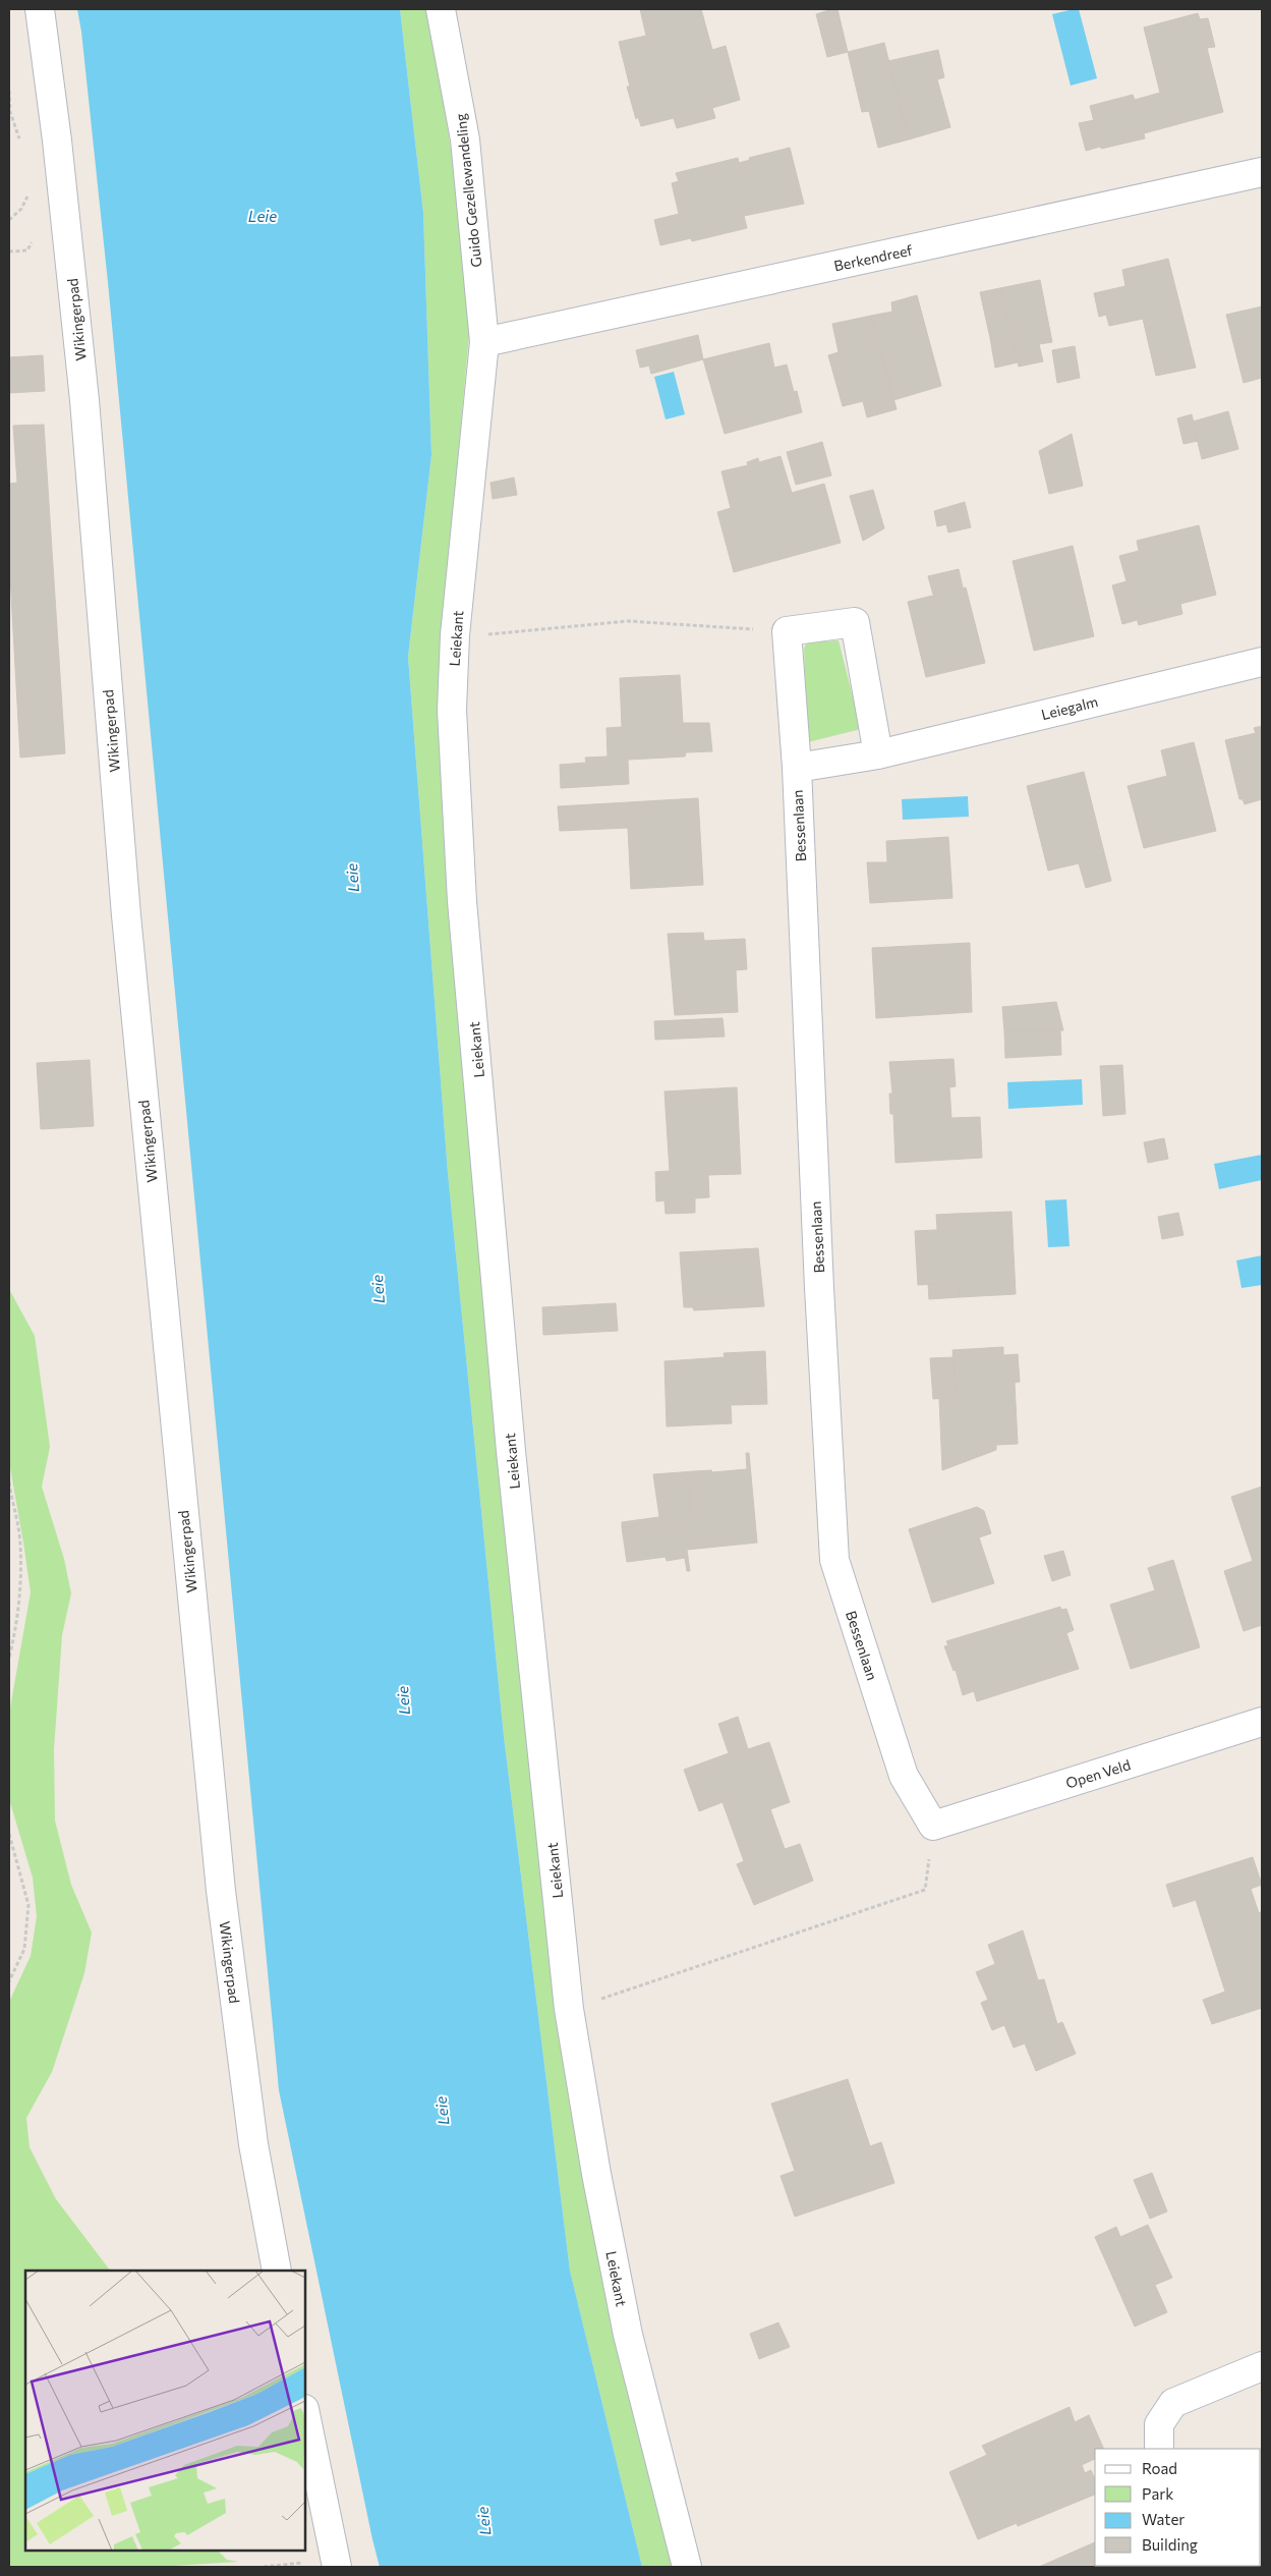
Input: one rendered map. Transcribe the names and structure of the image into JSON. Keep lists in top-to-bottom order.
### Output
{
  "streets": {
    "street": [
      "Guido Gezellewandeling",
      "Berkendreef",
      "Wikingerpad",
      "Leiekant",
      "Leiegalm",
      "Bessenlaan",
      "Open Veld"
    ]
  },
  "crossings": [
    ["Guido Gezellewandeling", "Berkendreef"],
    ["Guido Gezellewandeling", "Leiekant"],
    ["Berkendreef", "Leiekant"],
    ["Leiegalm", "Bessenlaan"],
    ["Bessenlaan", "Open Veld"]
  ],
  "water": ["Leie"],
  "legend": [
    "Road",
    "Park",
    "Water",
    "Building"
  ]
}
